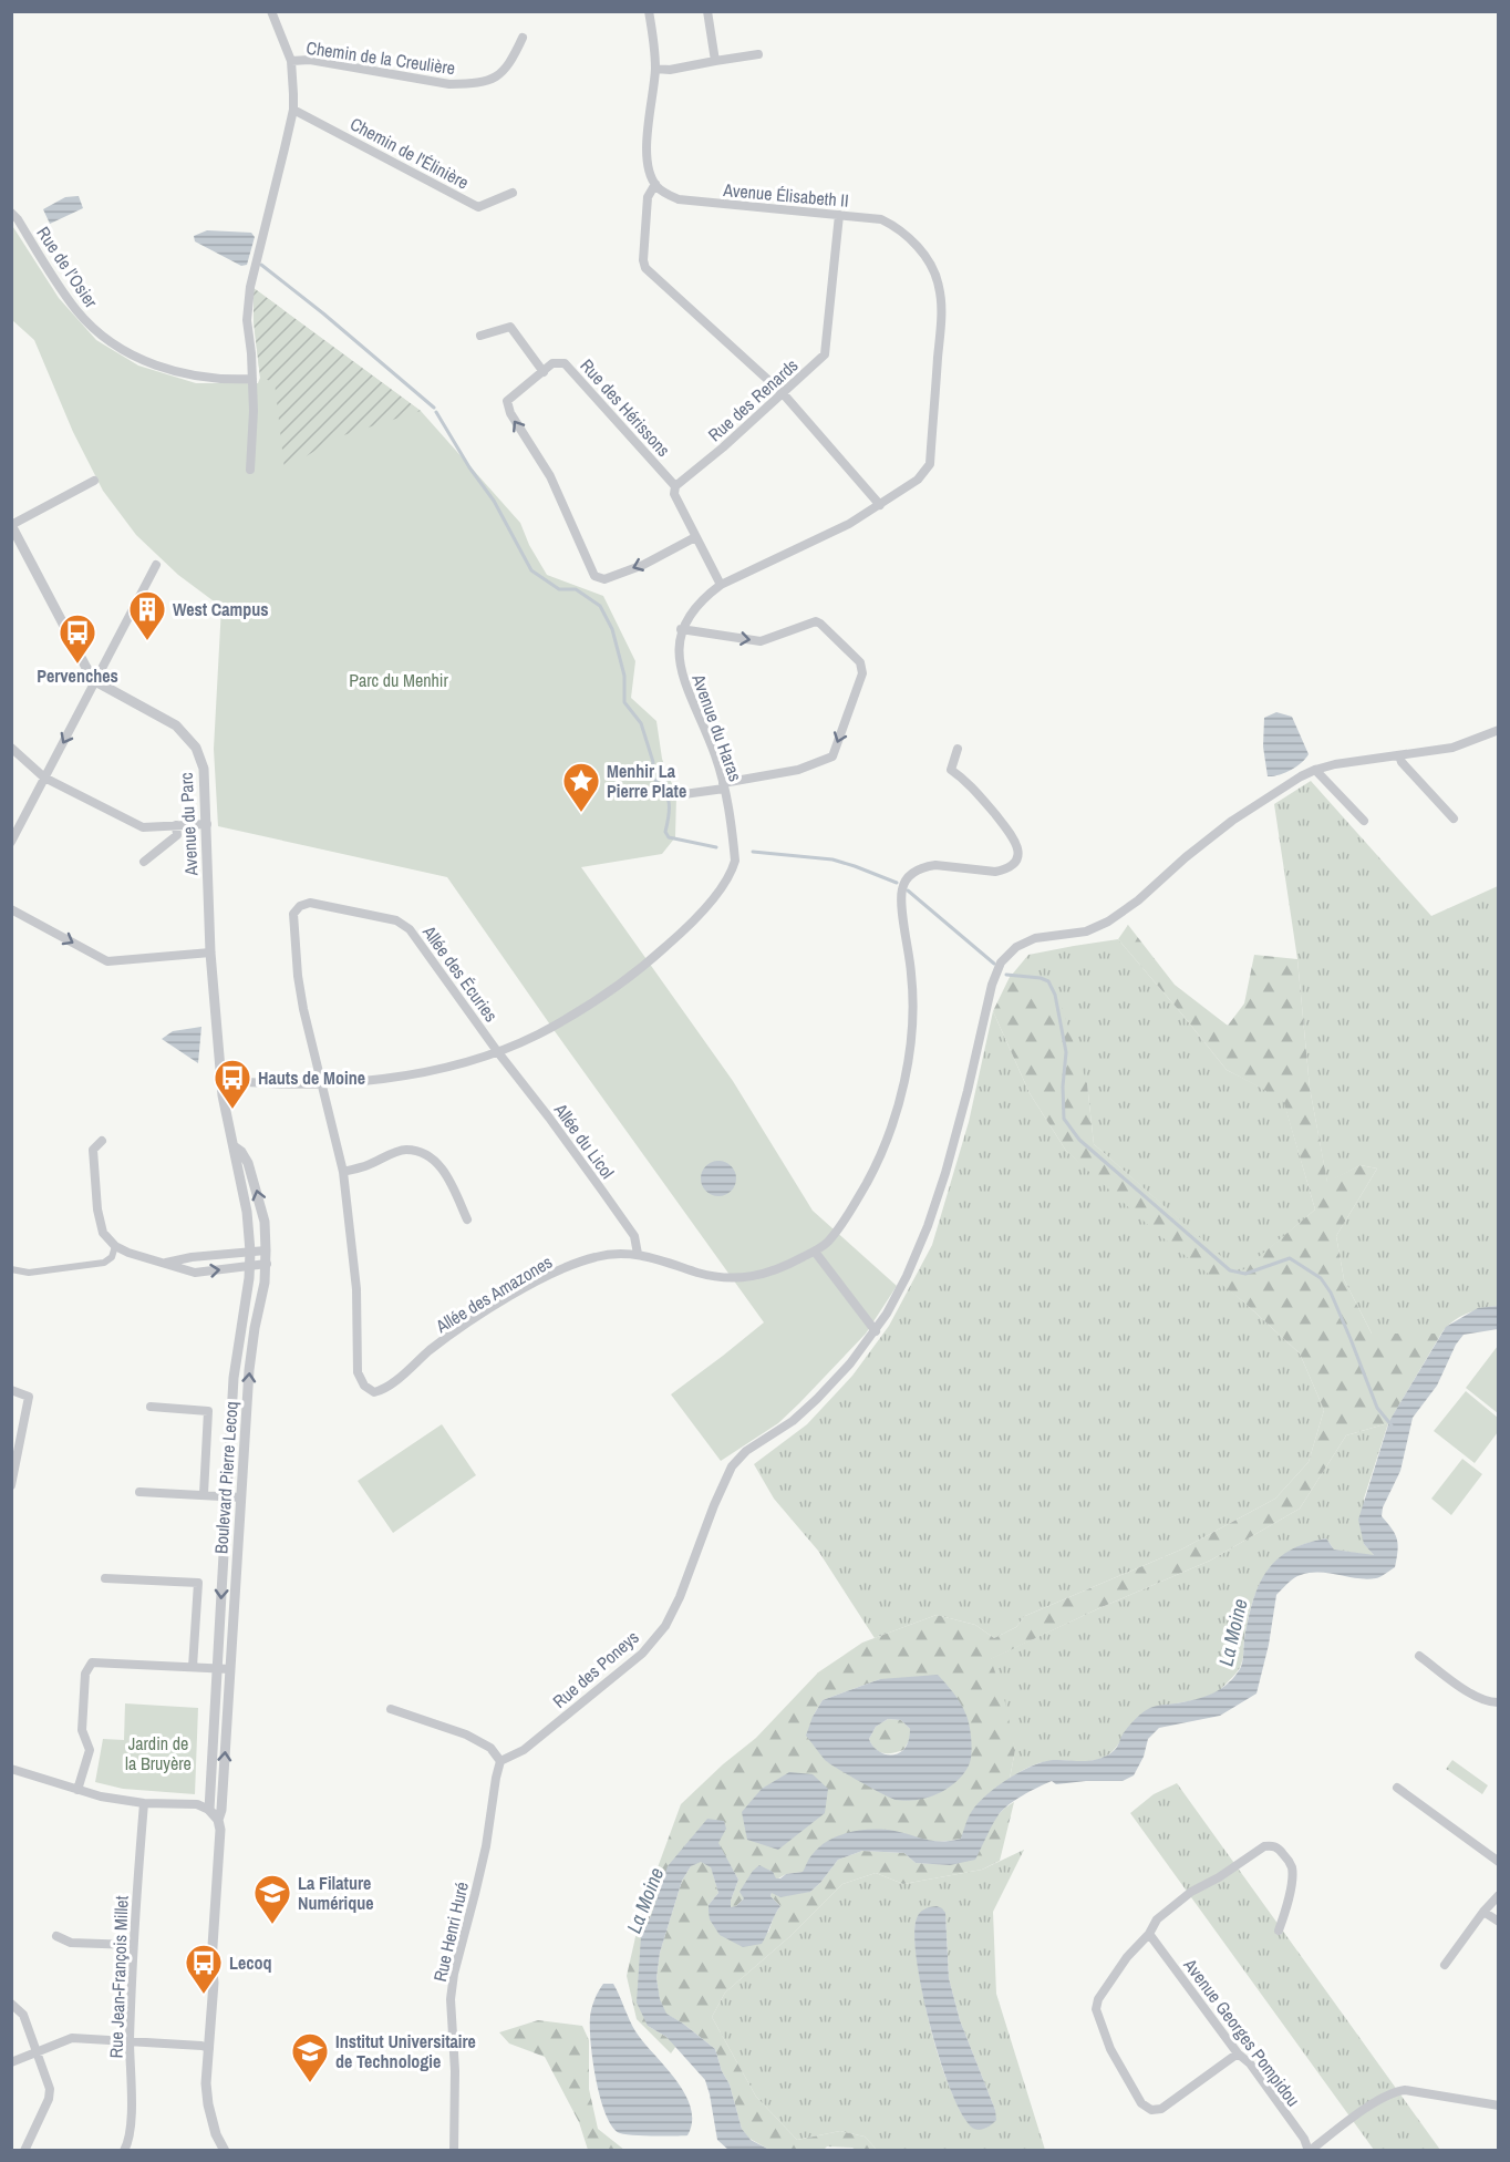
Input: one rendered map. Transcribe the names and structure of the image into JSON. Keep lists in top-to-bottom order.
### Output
{
  "streets": {
    "street": [
      "Chemin de la Creulière",
      "Chemin de l'Élinière",
      "Avenue Élisabeth II",
      "Rue de l’Osier",
      "Rue des Renards",
      "Rue des Hérissons",
      "Avenue du Haras",
      "Avenue du Parc",
      "Allée des Écuries",
      "Allée du Licol",
      "Allée des Amazones",
      "Boulevard Pierre Lecoq",
      "Rue des Poneys",
      "Rue Henri Huré",
      "Rue Jean-François Millet",
      "Avenue Georges Pompidou"
    ]
  },
  "crossings": [
    ["Avenue Élisabeth II", "Rue des Renards"],
    ["Rue des Renards", "Rue des Hérissons"],
    ["Avenue du Haras", "Avenue du Parc"],
    ["Avenue du Haras", "Allée des Écuries"],
    ["Avenue du Haras", "Allée du Licol"],
    ["Avenue du Haras", "Allée des Amazones"],
    ["Avenue du Haras", "Boulevard Pierre Lecoq"],
    ["Avenue du Parc", "Boulevard Pierre Lecoq"],
    ["Allée des Écuries", "Allée du Licol"],
    ["Allée des Écuries", "Allée des Amazones"],
    ["Allée du Licol", "Allée des Amazones"],
    ["Rue des Poneys", "Rue Henri Huré"]
  ],
  "water": ["La Moine"],
  "parks": ["Parc du Menhir", "Jardin de la Bruyère"],
  "places": {
    "building": ["West Campus"],
    "bus stop": ["Pervenches", "Hauts de Moine", "Lecoq"],
    "place": ["Menhir La Pierre Plate"],
    "school or university": ["La Filature Numérique", "Institut Universitaire de Technologie"]
  }
}
